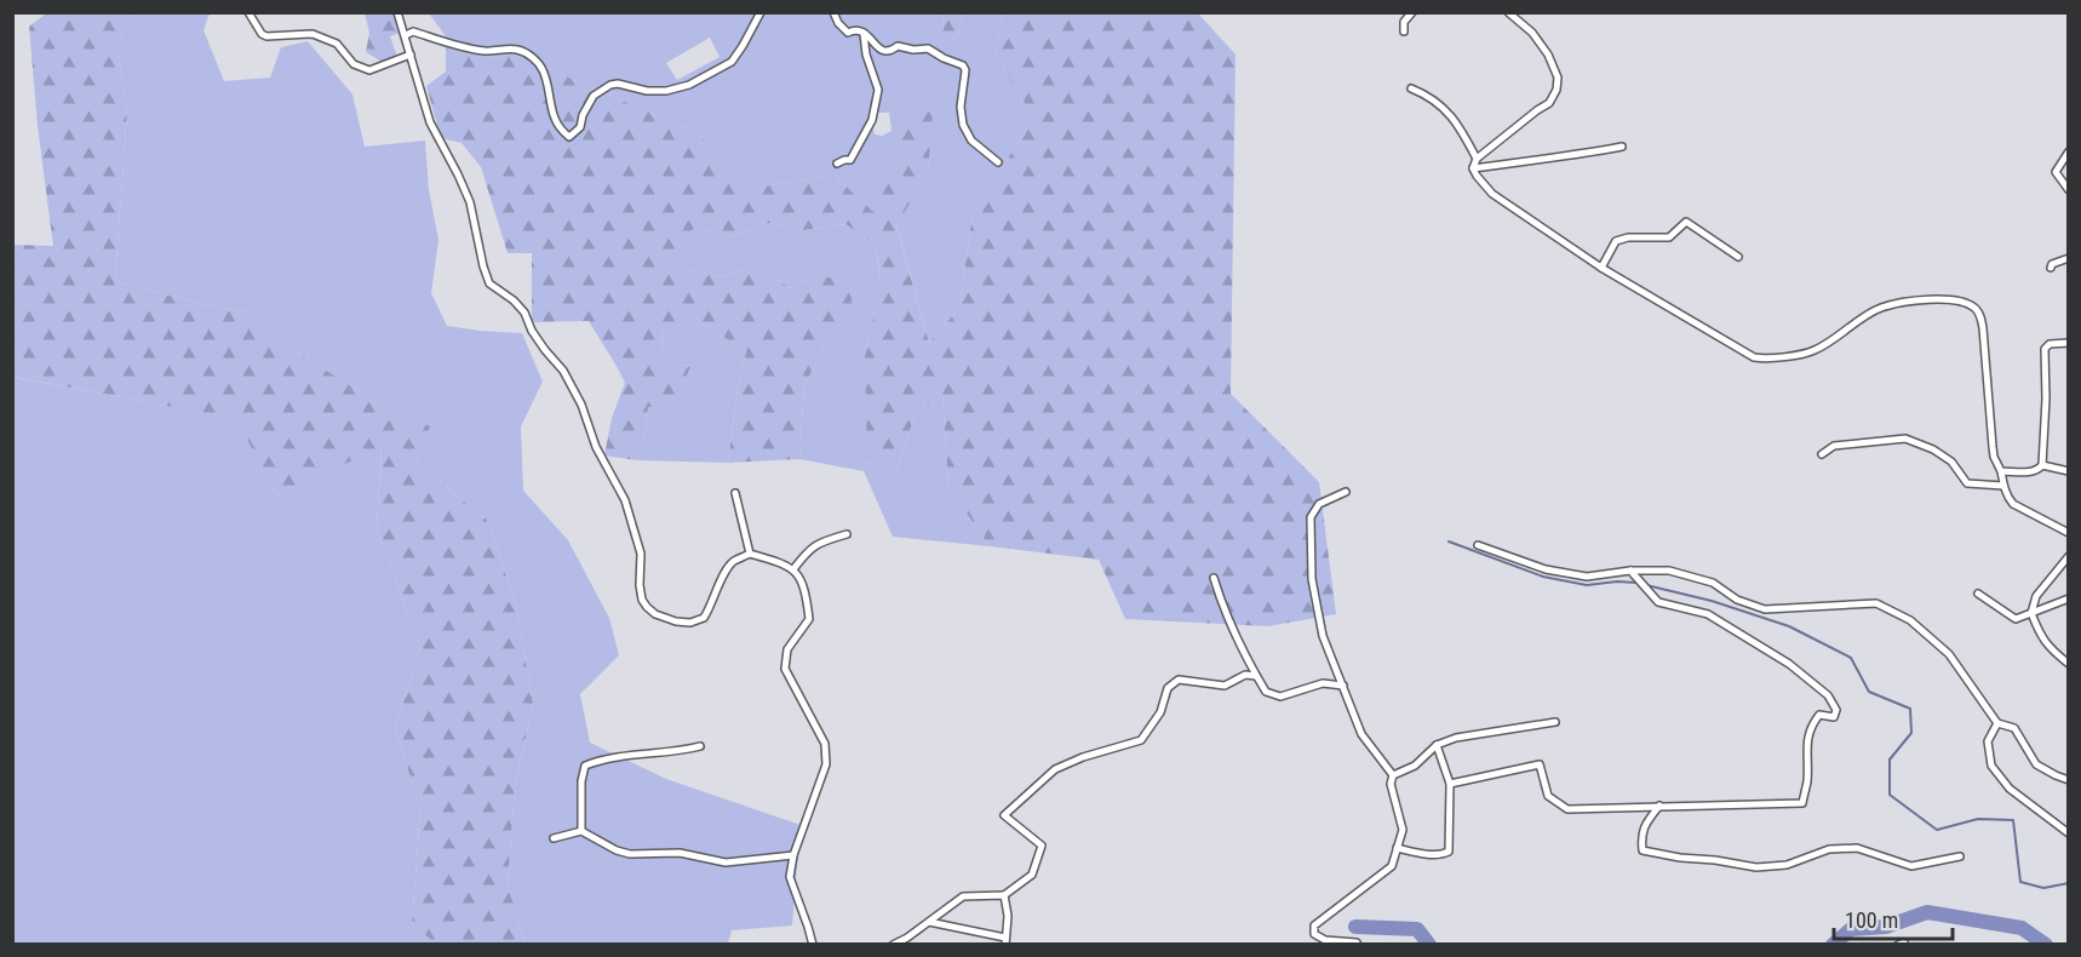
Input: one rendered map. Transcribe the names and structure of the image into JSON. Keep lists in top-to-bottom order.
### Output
{
  "scale_bar": "100 m"
}
